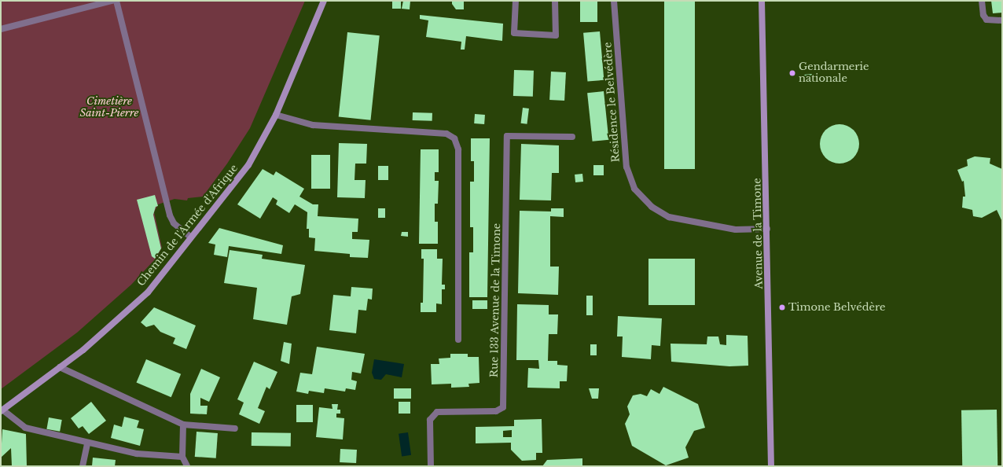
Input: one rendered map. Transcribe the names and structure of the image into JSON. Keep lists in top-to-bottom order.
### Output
{
  "streets": {
    "street": [
      "Résidence le Belvédère",
      "Chemin de l'Armée d'Afrique",
      "Avenue de la Timone",
      "Rue 133 Avenue de la Timone"
    ]
  },
  "crossings": [
    ["Résidence le Belvédère", "Avenue de la Timone"]
  ],
  "parks": ["Cimetière Saint-Pierre"],
  "places": ["Gendarmerie nationale", "Timone Belvédère"]
}
